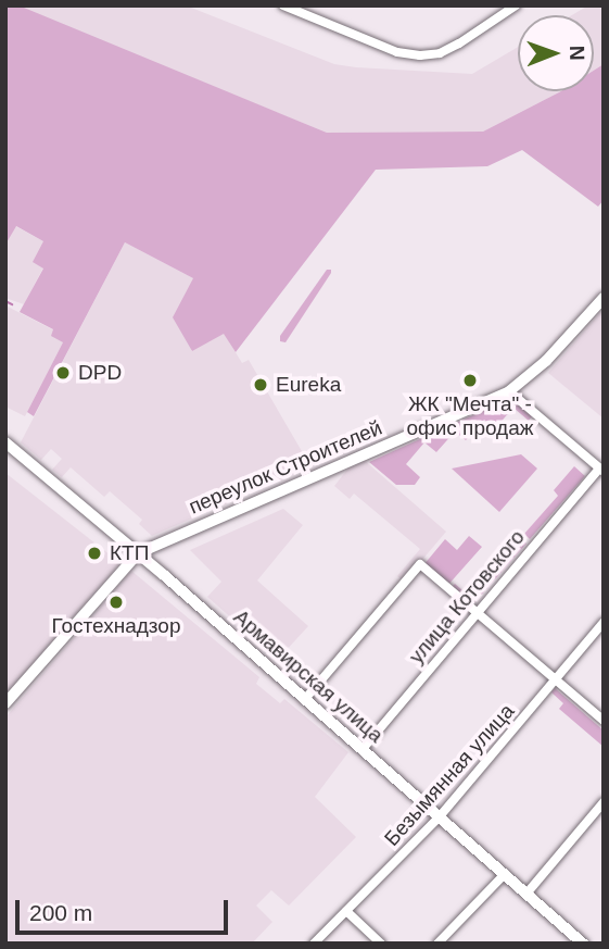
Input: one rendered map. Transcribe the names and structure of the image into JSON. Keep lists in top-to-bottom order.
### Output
{
  "streets": {
    "street": [
      "переулок Строителей",
      "улица Котовского",
      "Армавирская улица",
      "Безымянная улица"
    ]
  },
  "crossings": [
    ["переулок Строителей", "Армавирская улица"],
    ["улица Котовского", "Армавирская улица"],
    ["Армавирская улица", "Безымянная улица"]
  ],
  "places": [
    "DPD",
    "ЖК \"Мечта\" - офис продаж",
    "Eureka",
    "КТП",
    "Гостехнадзор"
  ],
  "scale_bar": "200 m",
  "north": "right"
}
